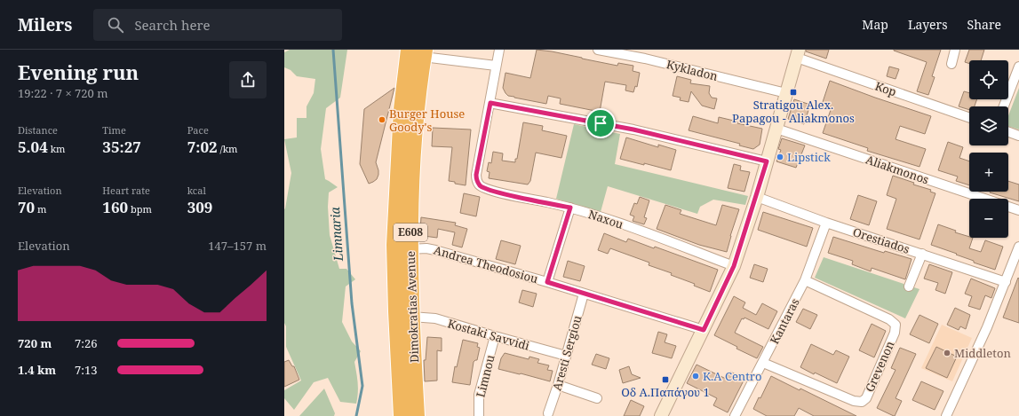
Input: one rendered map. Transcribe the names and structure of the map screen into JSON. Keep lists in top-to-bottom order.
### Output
{
  "streets": {
    "highway": ["E608", "Dimokratias Avenue"],
    "street": [
      "Kykladon",
      "Kop",
      "Aliakmonos",
      "Naxou",
      "Orestiados",
      "Andrea Theodosiou",
      "Kantaras",
      "Kostaki Savvidi",
      "Aresti Sergiou",
      "Grevenon",
      "Limnou"
    ]
  },
  "crossings": [
    ["Orestiados", "Kantaras"],
    ["Andrea Theodosiou", "Dimokratias Avenue"],
    ["Andrea Theodosiou", "Aresti Sergiou"],
    ["Dimokratias Avenue", "Kostaki Savvidi"],
    ["Kantaras", "Grevenon"],
    ["Kostaki Savvidi", "Aresti Sergiou"],
    ["Kostaki Savvidi", "Limnou"]
  ],
  "water": ["Limnaria"],
  "places": {
    "transit": ["Stratigou Alex. Papagou - Aliakmonos", "Οδ Α.Παπάγου 1"],
    "other": [
      "Burger House Goody's",
      "Lipstick",
      "Middleton",
      "K.A Centro"
    ]
  },
  "page": {
    "header": "Milers",
    "search": "Search here",
    "nav": ["Map", "Layers", "Share"],
    "heading": ["Evening run", "19:22 · 7 × 720 m"],
    "map_buttons": ["+", "−"],
    "stats": [
      ["Distance", "5.04 km"],
      ["Time", "35:27"],
      ["Pace", "7:02 /km"],
      ["Elevation", "70 m"],
      ["Heart rate", "160 bpm"],
      ["kcal", "309"]
    ],
    "chart": ["Elevation", "147–157 m"],
    "list": [
      {
        "name": "720 m",
        "note": "7:26"
      },
      {
        "name": "1.4 km",
        "note": "7:13"
      }
    ]
  }
}
